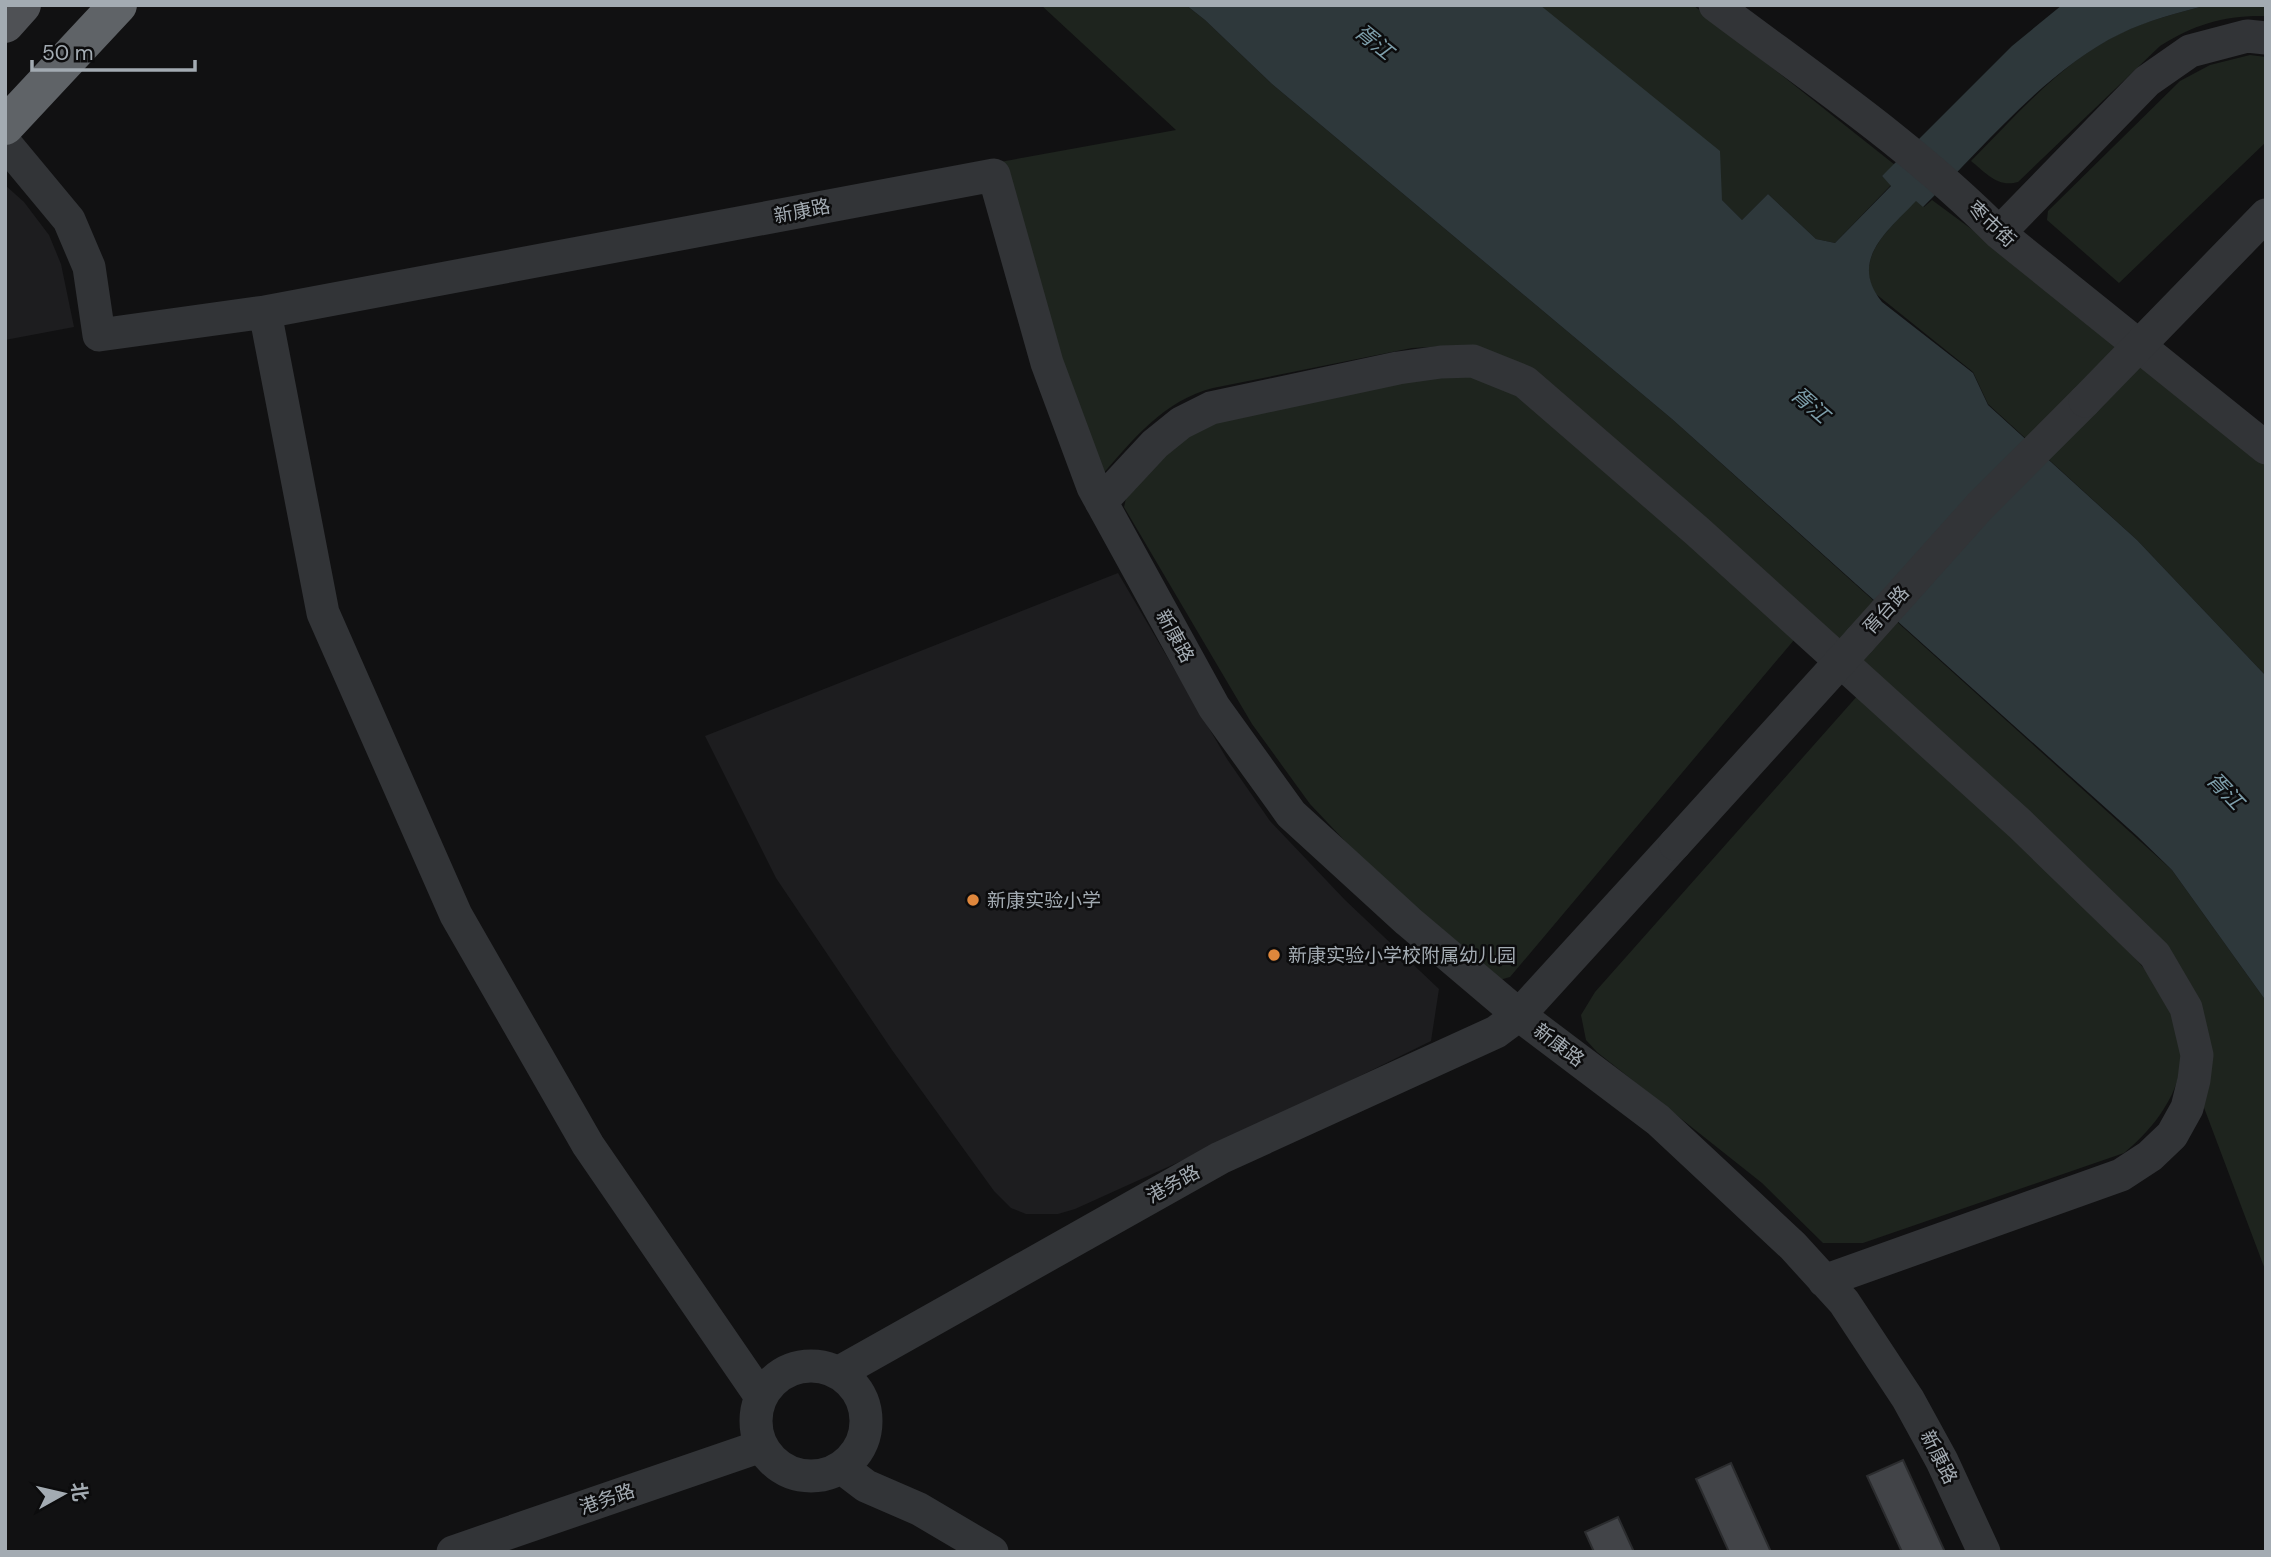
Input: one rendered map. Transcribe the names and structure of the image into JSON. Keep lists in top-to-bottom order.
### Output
{
  "streets": {
    "street": [
      "新康路",
      "枣市街",
      "胥台路",
      "港务路"
    ]
  },
  "crossings": [
    ["新康路", "胥台路"],
    ["新康路", "港务路"],
    ["胥台路", "港务路"]
  ],
  "water": ["胥江"],
  "places": ["新康实验小学", "新康实验小学校附属幼儿园"],
  "scale_bar": "50 m",
  "north": "right"
}
